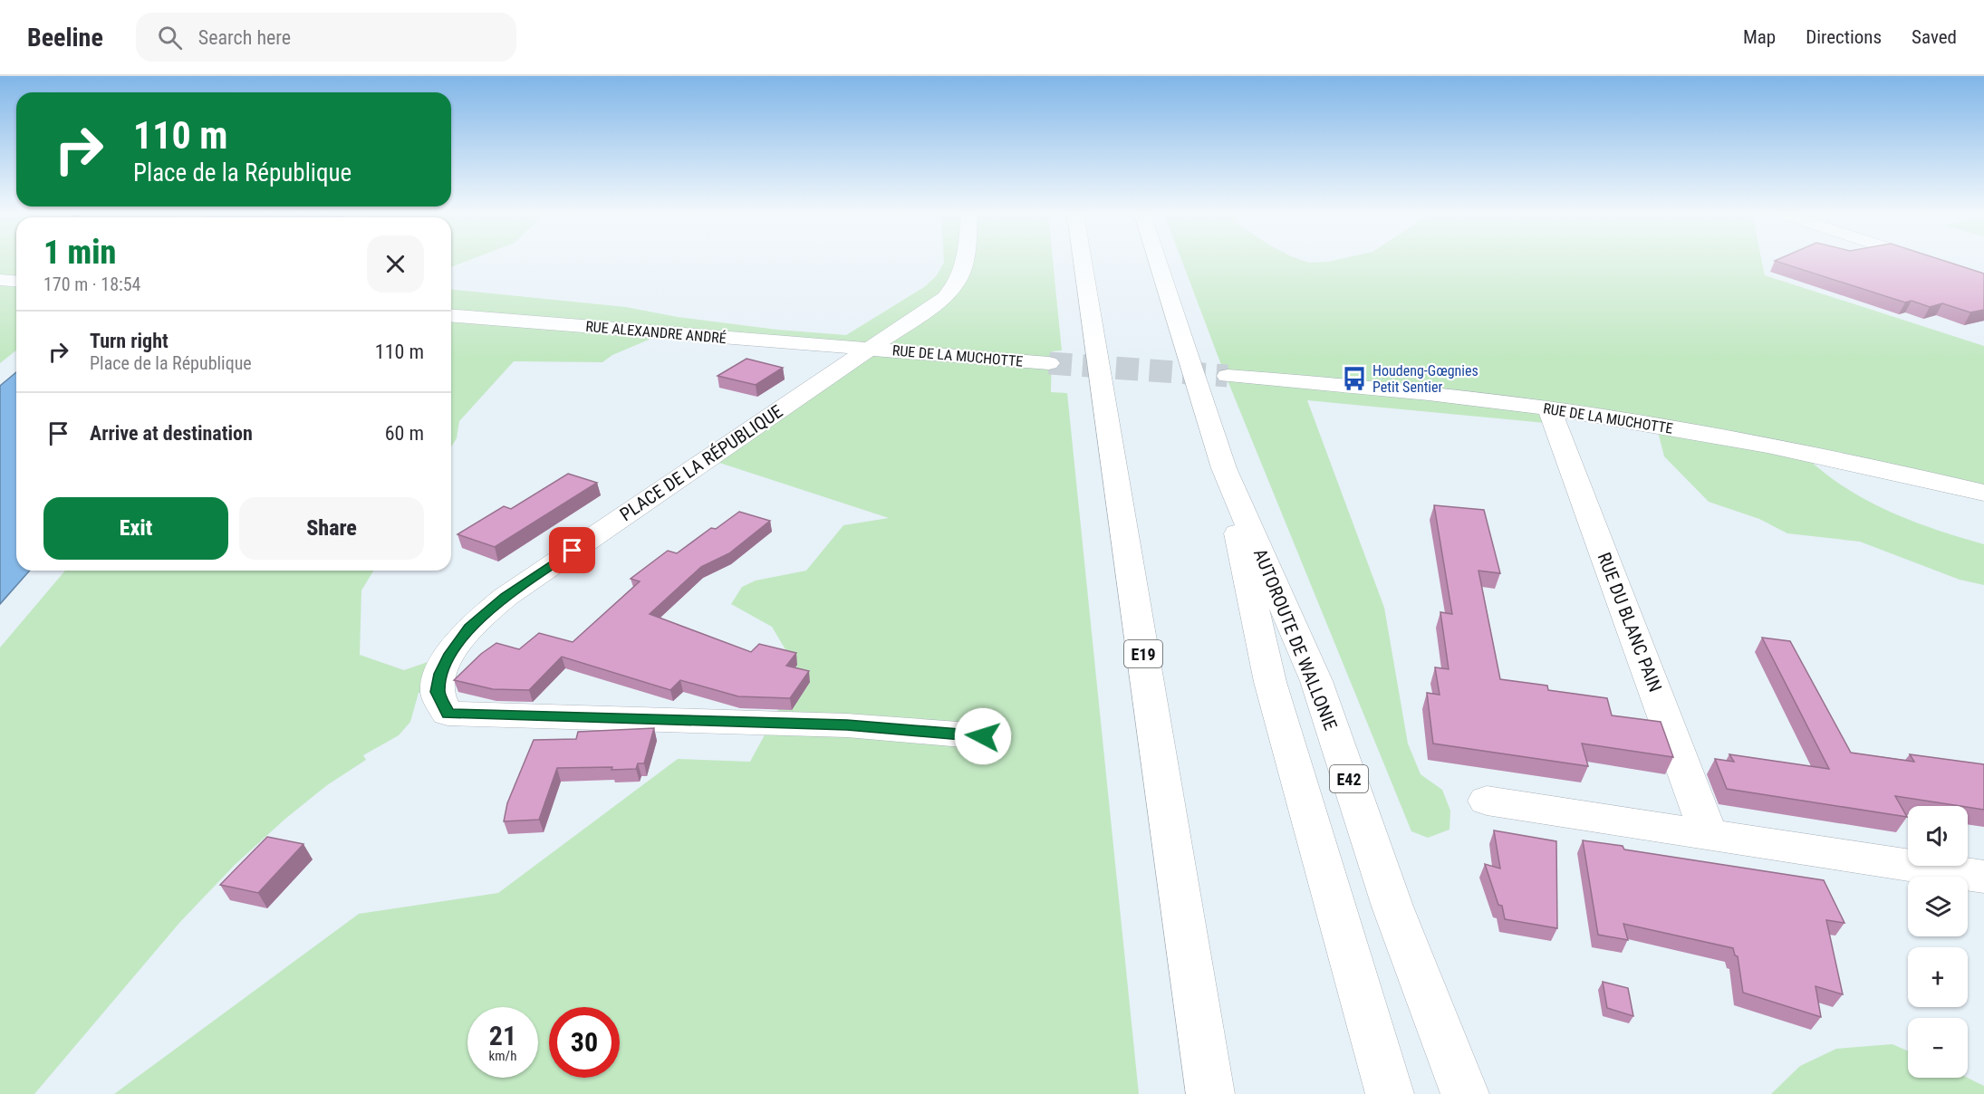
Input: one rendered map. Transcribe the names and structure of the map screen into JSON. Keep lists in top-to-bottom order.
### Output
{
  "streets": {
    "main road": [
      "RUE ALEXANDRE ANDRÉ",
      "RUE DE LA MUCHOTTE",
      "PLACE DE LA RÉPUBLIQUE",
      "RUE DU BLANC PAIN",
      "AUTOROUTE DE WALLONIE",
      "E19",
      "E42"
    ]
  },
  "crossings": [
    ["RUE ALEXANDRE ANDRÉ", "RUE DE LA MUCHOTTE"],
    ["RUE ALEXANDRE ANDRÉ", "PLACE DE LA RÉPUBLIQUE"],
    ["RUE DE LA MUCHOTTE", "PLACE DE LA RÉPUBLIQUE"],
    ["RUE DE LA MUCHOTTE", "RUE DU BLANC PAIN"]
  ],
  "places": {
    "bus stop": ["Houdeng-Gœgnies Petit Sentier"]
  },
  "page": {
    "header": "Beeline",
    "search": "Search here",
    "nav": ["Map", "Directions", "Saved"],
    "turn": ["110 m", "Place de la République"],
    "heading": ["1 min", "170 m · 18:54"],
    "list": [
      {
        "name": "Turn right",
        "note": "Place de la République",
        "value": "110 m"
      },
      {
        "name": "Arrive at destination",
        "value": "60 m"
      }
    ],
    "buttons": ["Exit", "Share"],
    "map_buttons": ["+", "−"],
    "speed": "21 km/h",
    "limit": "30"
  }
}
